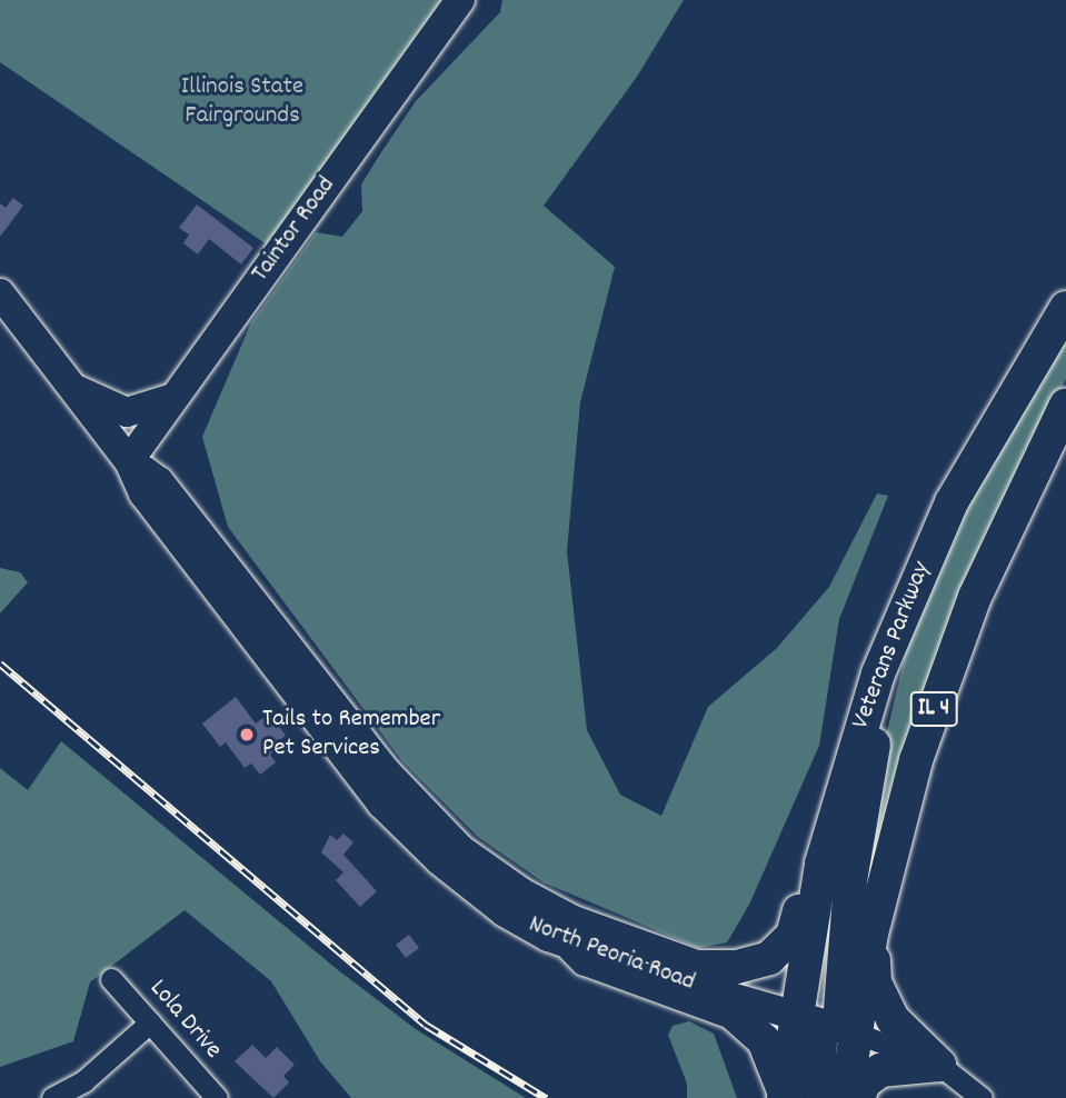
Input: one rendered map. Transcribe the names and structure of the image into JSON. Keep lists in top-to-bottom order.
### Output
{
  "streets": {
    "highway": ["Veterans Parkway", "IL 4"],
    "main road": ["Taintor Road", "North Peoria Road"],
    "street": ["Lola Drive"]
  },
  "crossings": [
    ["Taintor Road", "North Peoria Road"],
    ["Veterans Parkway", "North Peoria Road"],
    ["IL 4", "North Peoria Road"]
  ],
  "parks": ["Illinois State Fairgrounds"],
  "places": ["Tails to Remember Pet Services"]
}
